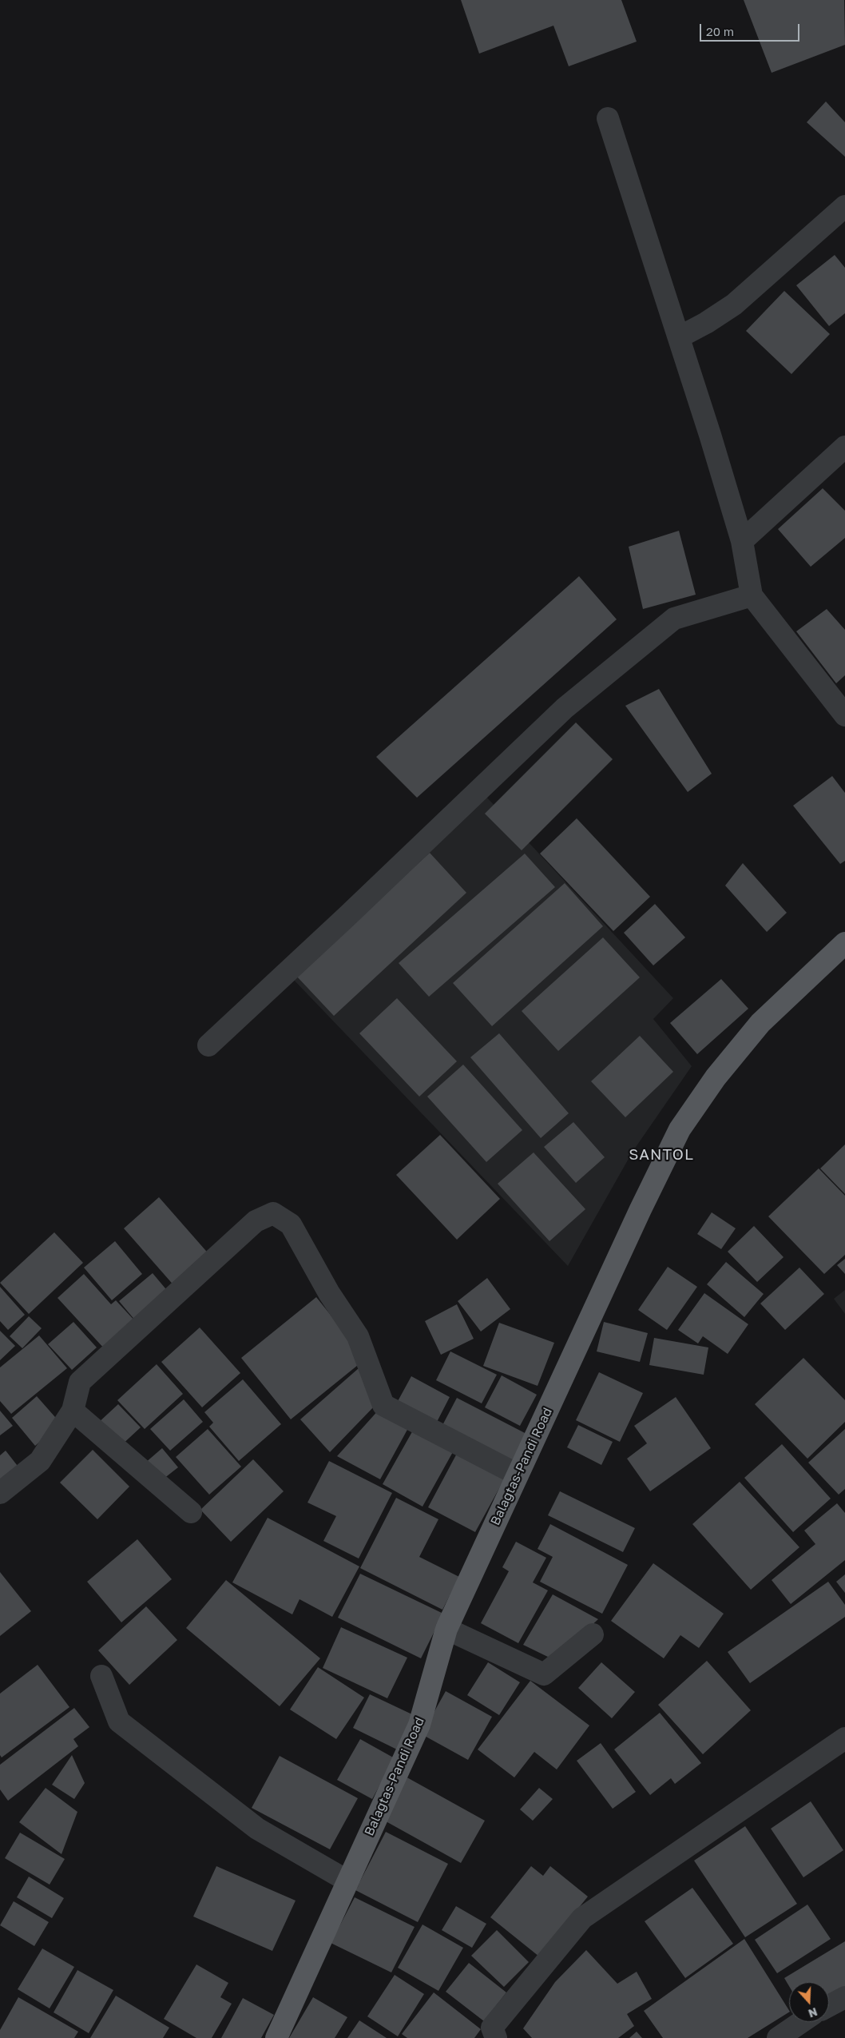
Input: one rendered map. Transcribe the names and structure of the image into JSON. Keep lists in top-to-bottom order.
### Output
{
  "streets": {
    "main road": ["Balagtas-Pandi Road"]
  },
  "districts": ["SANTOL"],
  "scale_bar": "20 m",
  "north": "bottom"
}
